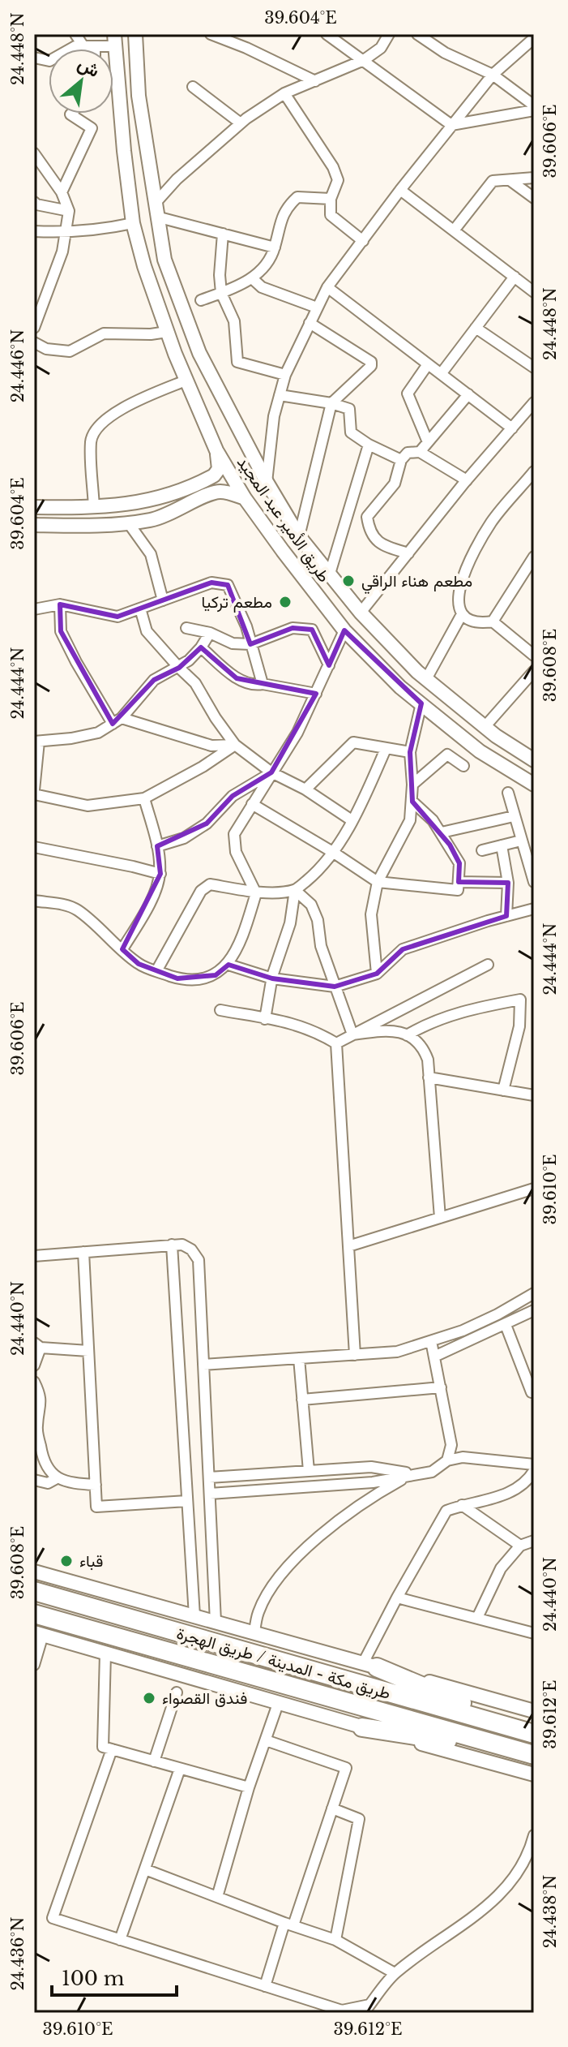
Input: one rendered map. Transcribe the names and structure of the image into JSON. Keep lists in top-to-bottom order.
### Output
{
  "streets": {
    "highway": ["طريق مكة - المدينة / طريق الهجرة"],
    "main road": ["طريق الأمير عبد المجيد"]
  },
  "places": [
    "مطعم هناء الراقي",
    "مطعم تركيا",
    "قباء",
    "فندق القصواء"
  ],
  "scale_bar": "100 m",
  "north": "top right",
  "coordinates": [
    "39.604°E",
    "24.448°N",
    "39.606°E",
    "24.446°N",
    "39.608°E",
    "24.444°N",
    "39.610°E",
    "24.440°N",
    "39.612°E",
    "24.438°N",
    "24.436°N"
  ]
}
